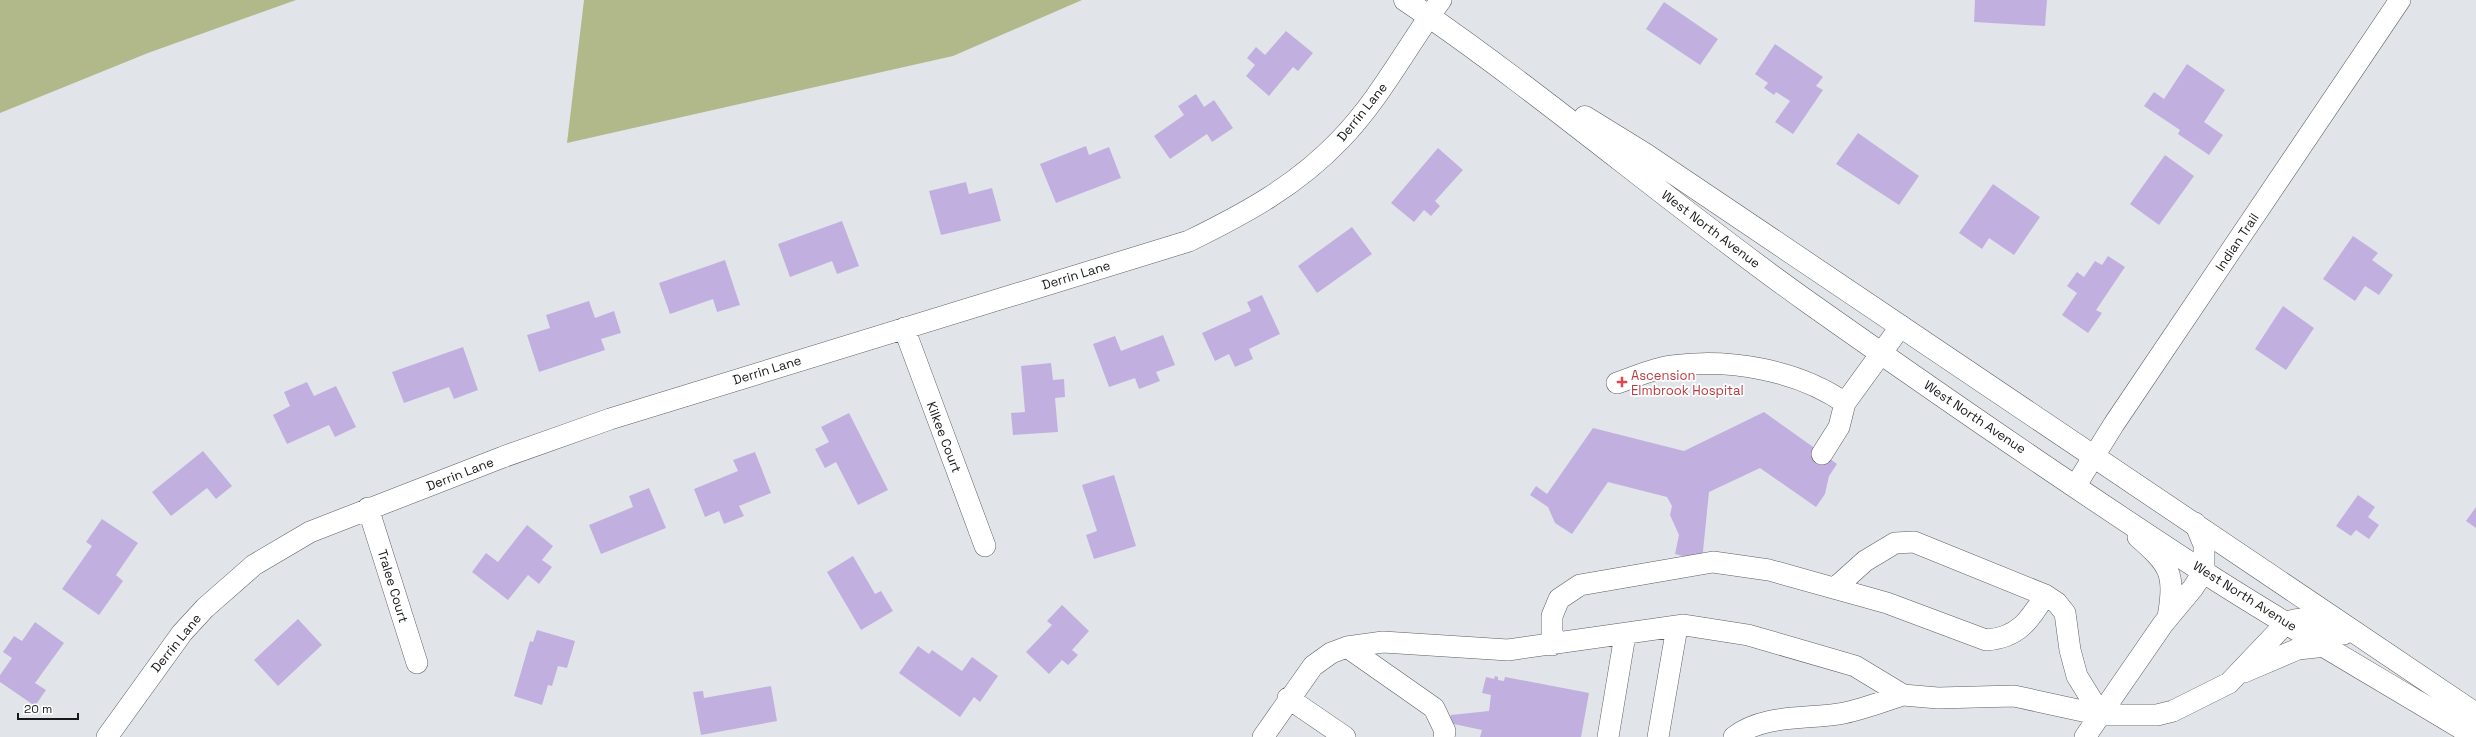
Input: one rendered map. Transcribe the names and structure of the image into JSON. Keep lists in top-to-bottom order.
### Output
{
  "streets": {
    "main road": ["West North Avenue"],
    "street": [
      "Derrin Lane",
      "Indian Trail",
      "Kilkee Court",
      "Tralee Court"
    ]
  },
  "crossings": [
    ["Derrin Lane", "West North Avenue"],
    ["Derrin Lane", "Kilkee Court"],
    ["Derrin Lane", "Tralee Court"],
    ["West North Avenue", "Indian Trail"]
  ],
  "places": {
    "health": ["Ascension Elmbrook Hospital"]
  },
  "scale_bar": "20 m"
}
